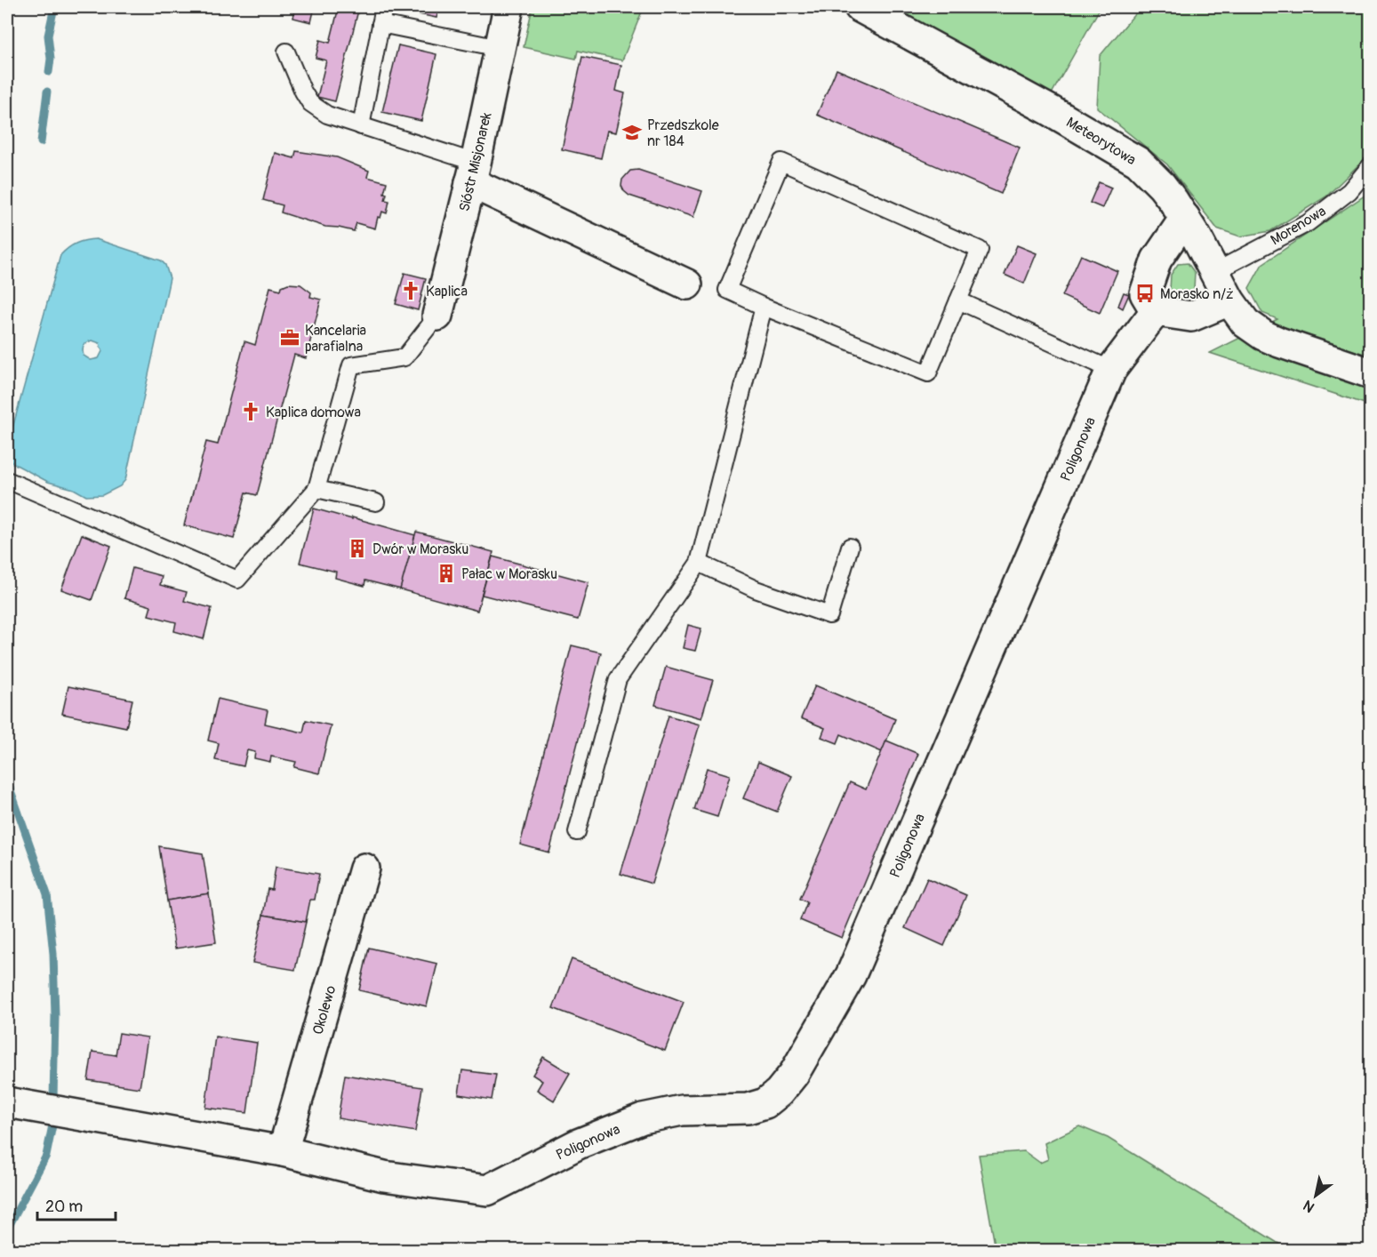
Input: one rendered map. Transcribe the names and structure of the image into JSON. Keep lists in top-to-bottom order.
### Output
{
  "streets": {
    "street": [
      "Meteorytowa",
      "Sióstr Misjonarek",
      "Poligonowa",
      "Okolewo"
    ],
    "lane": ["Morenowa"]
  },
  "crossings": [
    ["Meteorytowa", "Morenowa"],
    ["Poligonowa", "Okolewo"]
  ],
  "places": {
    "school or university": ["Przedszkole nr 184"],
    "church": ["Kaplica", "Kaplica domowa"],
    "bus stop": ["Morasko n/ż"],
    "office": ["Kancelaria parafialna"],
    "building": ["Dwór w Morasku", "Pałac w Morasku"]
  },
  "scale_bar": "20 m",
  "north": "bottom left"
}
